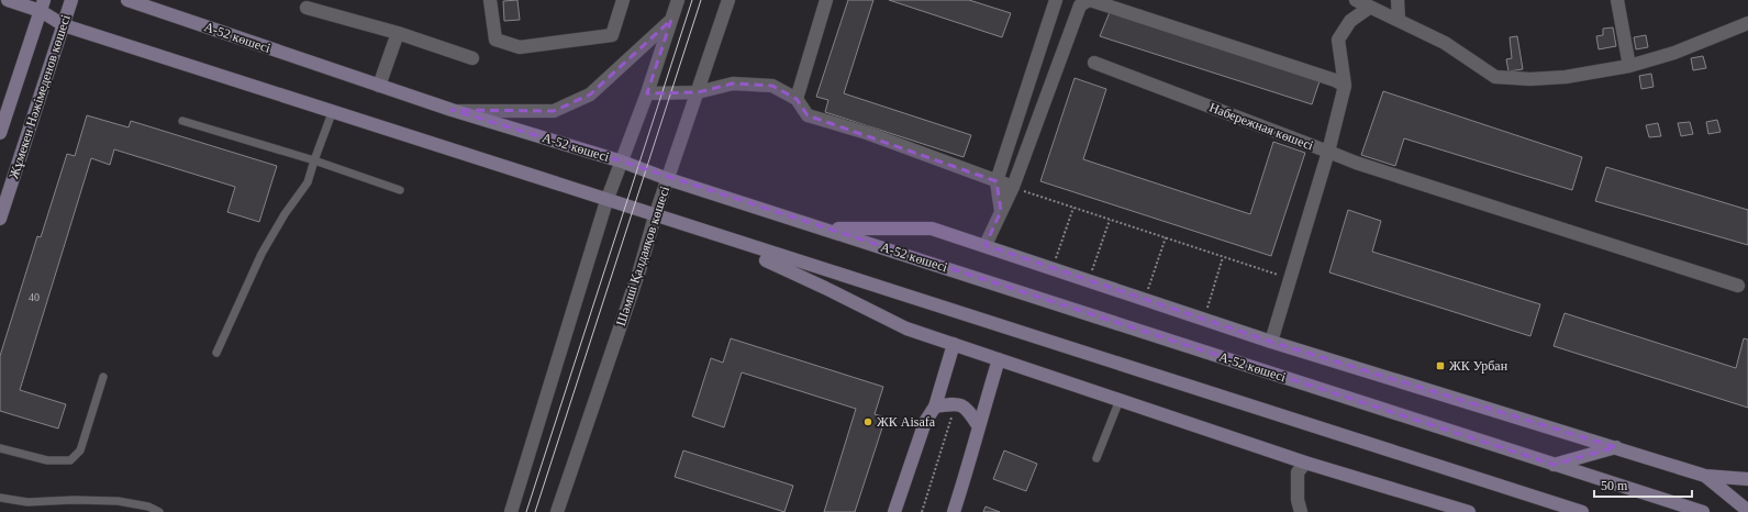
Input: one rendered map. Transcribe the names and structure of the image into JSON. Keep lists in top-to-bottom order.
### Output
{
  "streets": {
    "main road": ["А-52 көшесі", "Жұмекен Нәжімеденов көшесі"],
    "street": ["Набережная көшесі", "Шәмші Қалдаяқов көшесі"]
  },
  "crossings": [
    ["А-52 көшесі", "Шәмші Қалдаяқов көшесі"]
  ],
  "places": {
    "transit": ["ЖК Урбан"],
    "other": ["ЖК Aisafa"]
  },
  "house_numbers": ["40"],
  "scale_bar": "50 m"
}
